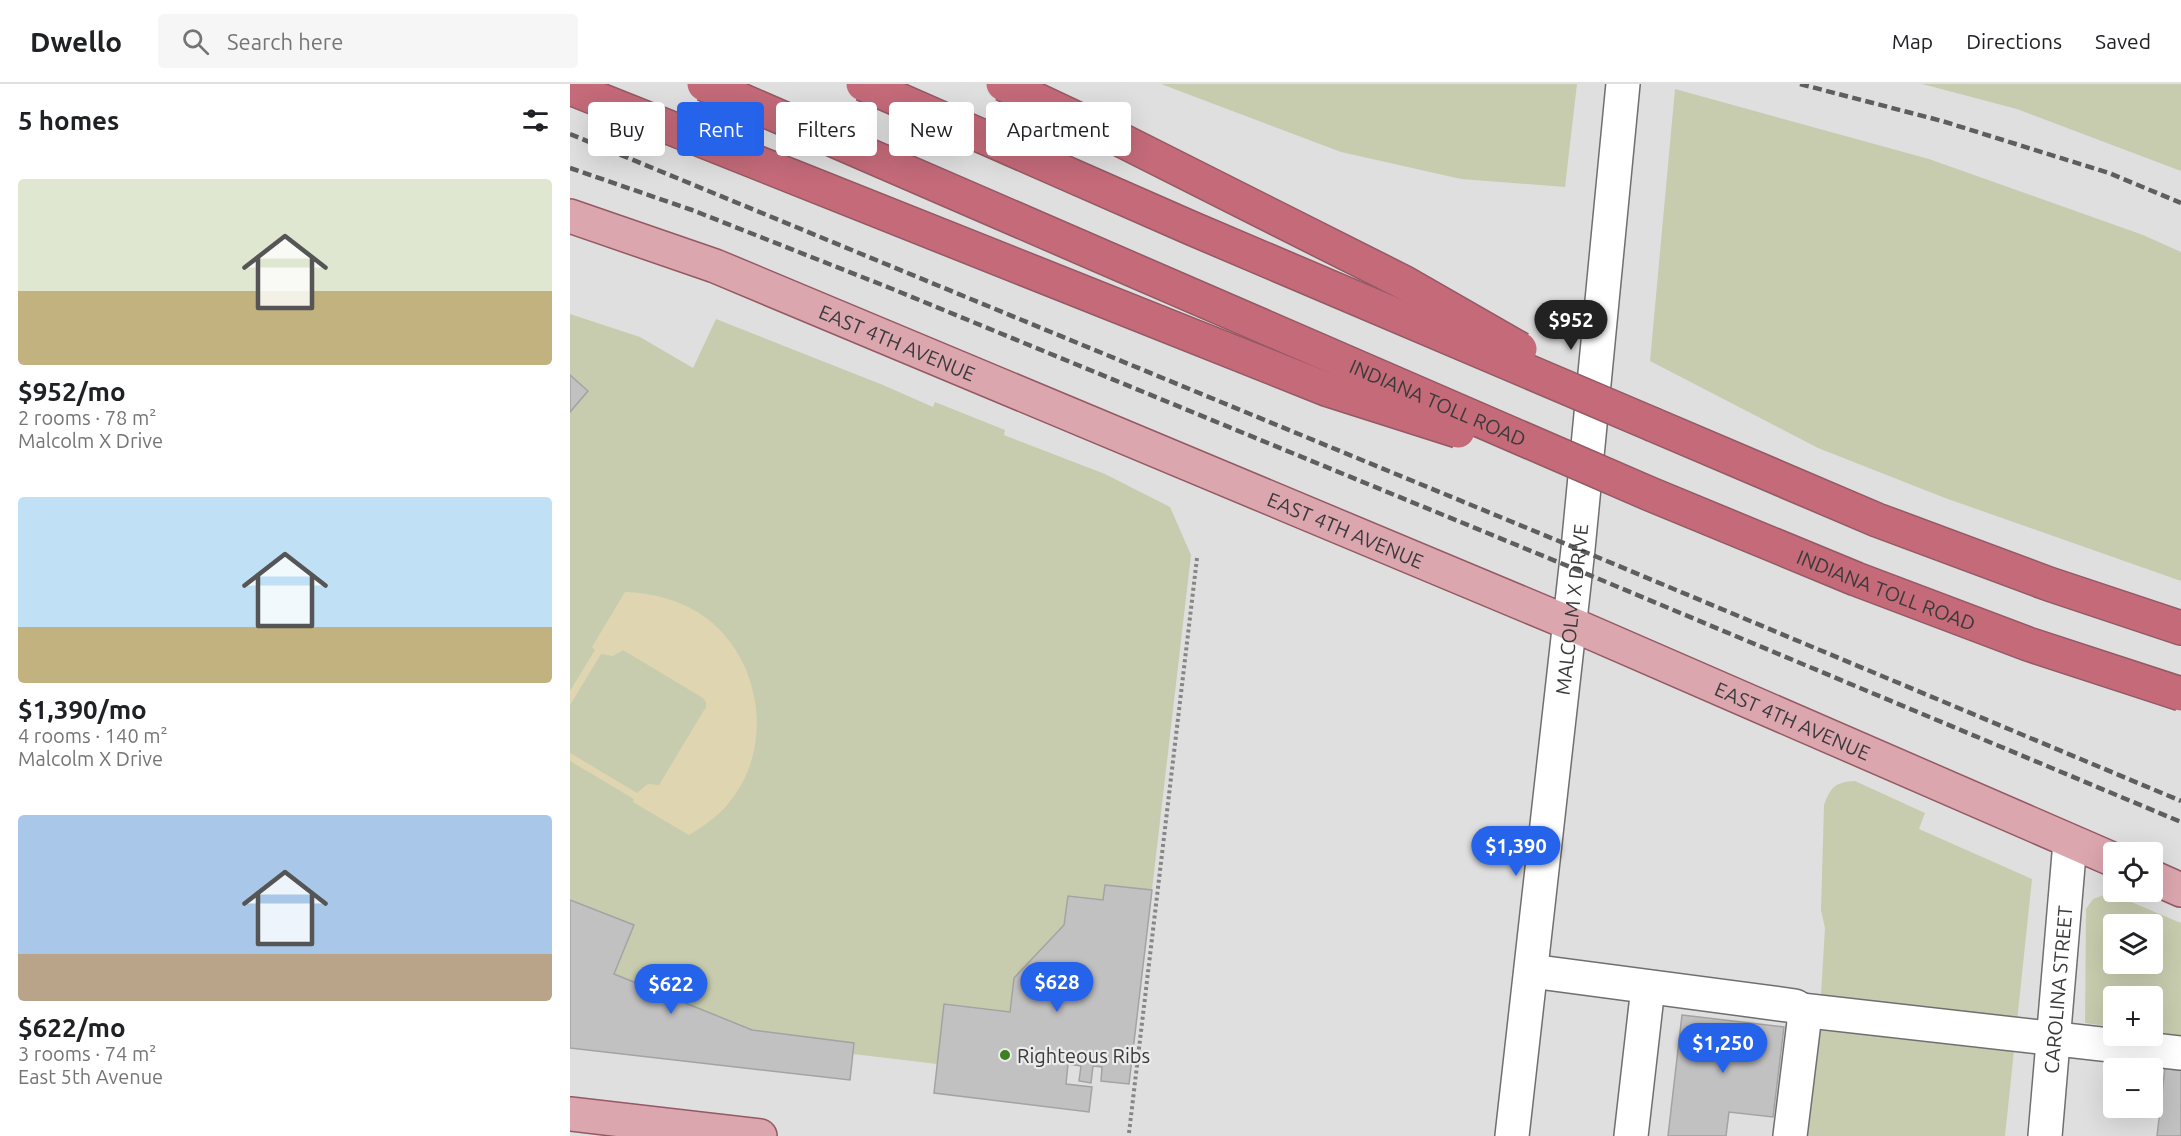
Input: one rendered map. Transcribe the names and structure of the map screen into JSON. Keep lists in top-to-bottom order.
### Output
{
  "streets": {
    "highway": ["INDIANA TOLL ROAD"],
    "main road": ["EAST 4TH AVENUE"],
    "street": ["MALCOLM X DRIVE", "CAROLINA STREET"]
  },
  "crossings": [
    ["EAST 4TH AVENUE", "MALCOLM X DRIVE"],
    ["EAST 4TH AVENUE", "CAROLINA STREET"]
  ],
  "places": ["Righteous Ribs"],
  "page": {
    "header": "Dwello",
    "search": "Search here",
    "nav": ["Map", "Directions", "Saved"],
    "heading": "5 homes",
    "chip": [
      "Buy",
      "Rent",
      "Filters",
      "New",
      "Apartment"
    ],
    "list": [
      {
        "name": "$952/mo",
        "note": "2 rooms · 78 m² · Malcolm X Drive"
      },
      {
        "name": "$1,390/mo",
        "note": "4 rooms · 140 m² · Malcolm X Drive"
      },
      {
        "name": "$622/mo",
        "note": "3 rooms · 74 m² · East 5th Avenue"
      }
    ],
    "price": [
      "$952",
      "$1,390",
      "$628",
      "$622",
      "$1,250"
    ],
    "map_buttons": ["+", "−"]
  }
}
